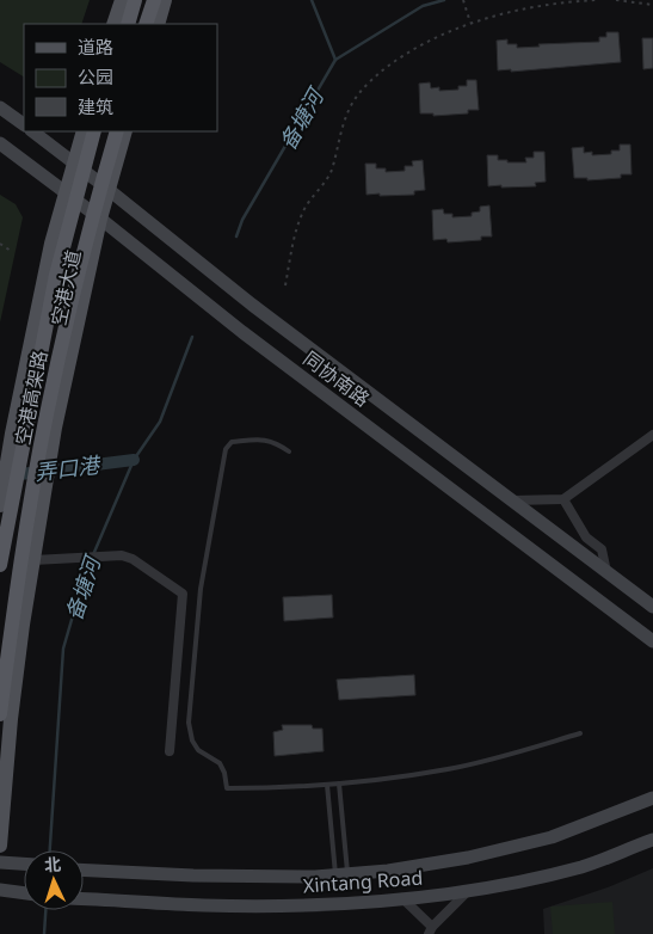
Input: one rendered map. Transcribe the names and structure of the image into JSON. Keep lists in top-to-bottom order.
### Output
{
  "streets": {
    "highway": ["空港高架路"],
    "main road": ["空港大道", "同协南路", "Xintang Road"]
  },
  "crossings": [
    ["空港大道", "同协南路"]
  ],
  "water": ["备塘河", "弄口港"],
  "legend": ["道路", "公园", "建筑"],
  "north": "top"
}
